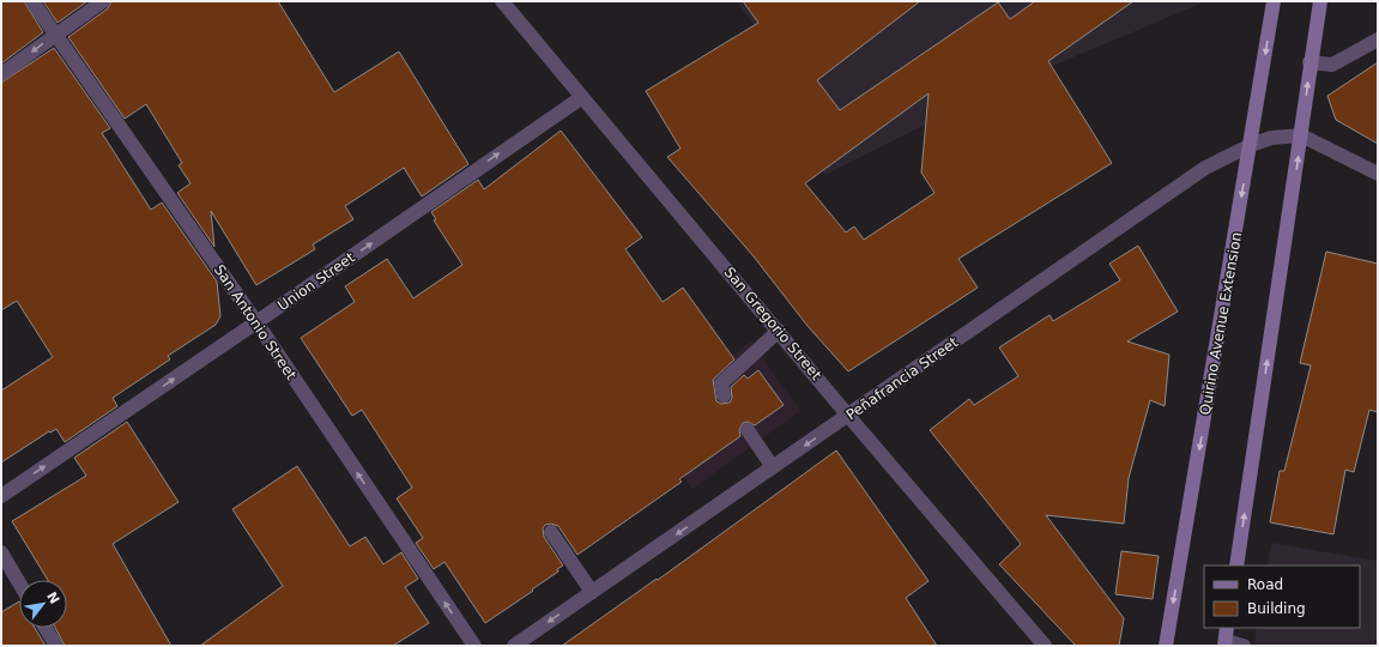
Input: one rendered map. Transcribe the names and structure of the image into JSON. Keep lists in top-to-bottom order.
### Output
{
  "streets": {
    "main road": ["Quirino Avenue Extension"],
    "street": [
      "Union Street",
      "San Antonio Street",
      "San Gregorio Street",
      "Peñafrancia Street"
    ]
  },
  "crossings": [
    ["Union Street", "San Antonio Street"],
    ["Union Street", "San Gregorio Street"],
    ["San Gregorio Street", "Peñafrancia Street"],
    ["Quirino Avenue Extension", "Peñafrancia Street"]
  ],
  "one_way": ["Union Street", "San Antonio Street", "Peñafrancia Street"],
  "legend": ["Road", "Building"],
  "north": "top right"
}
